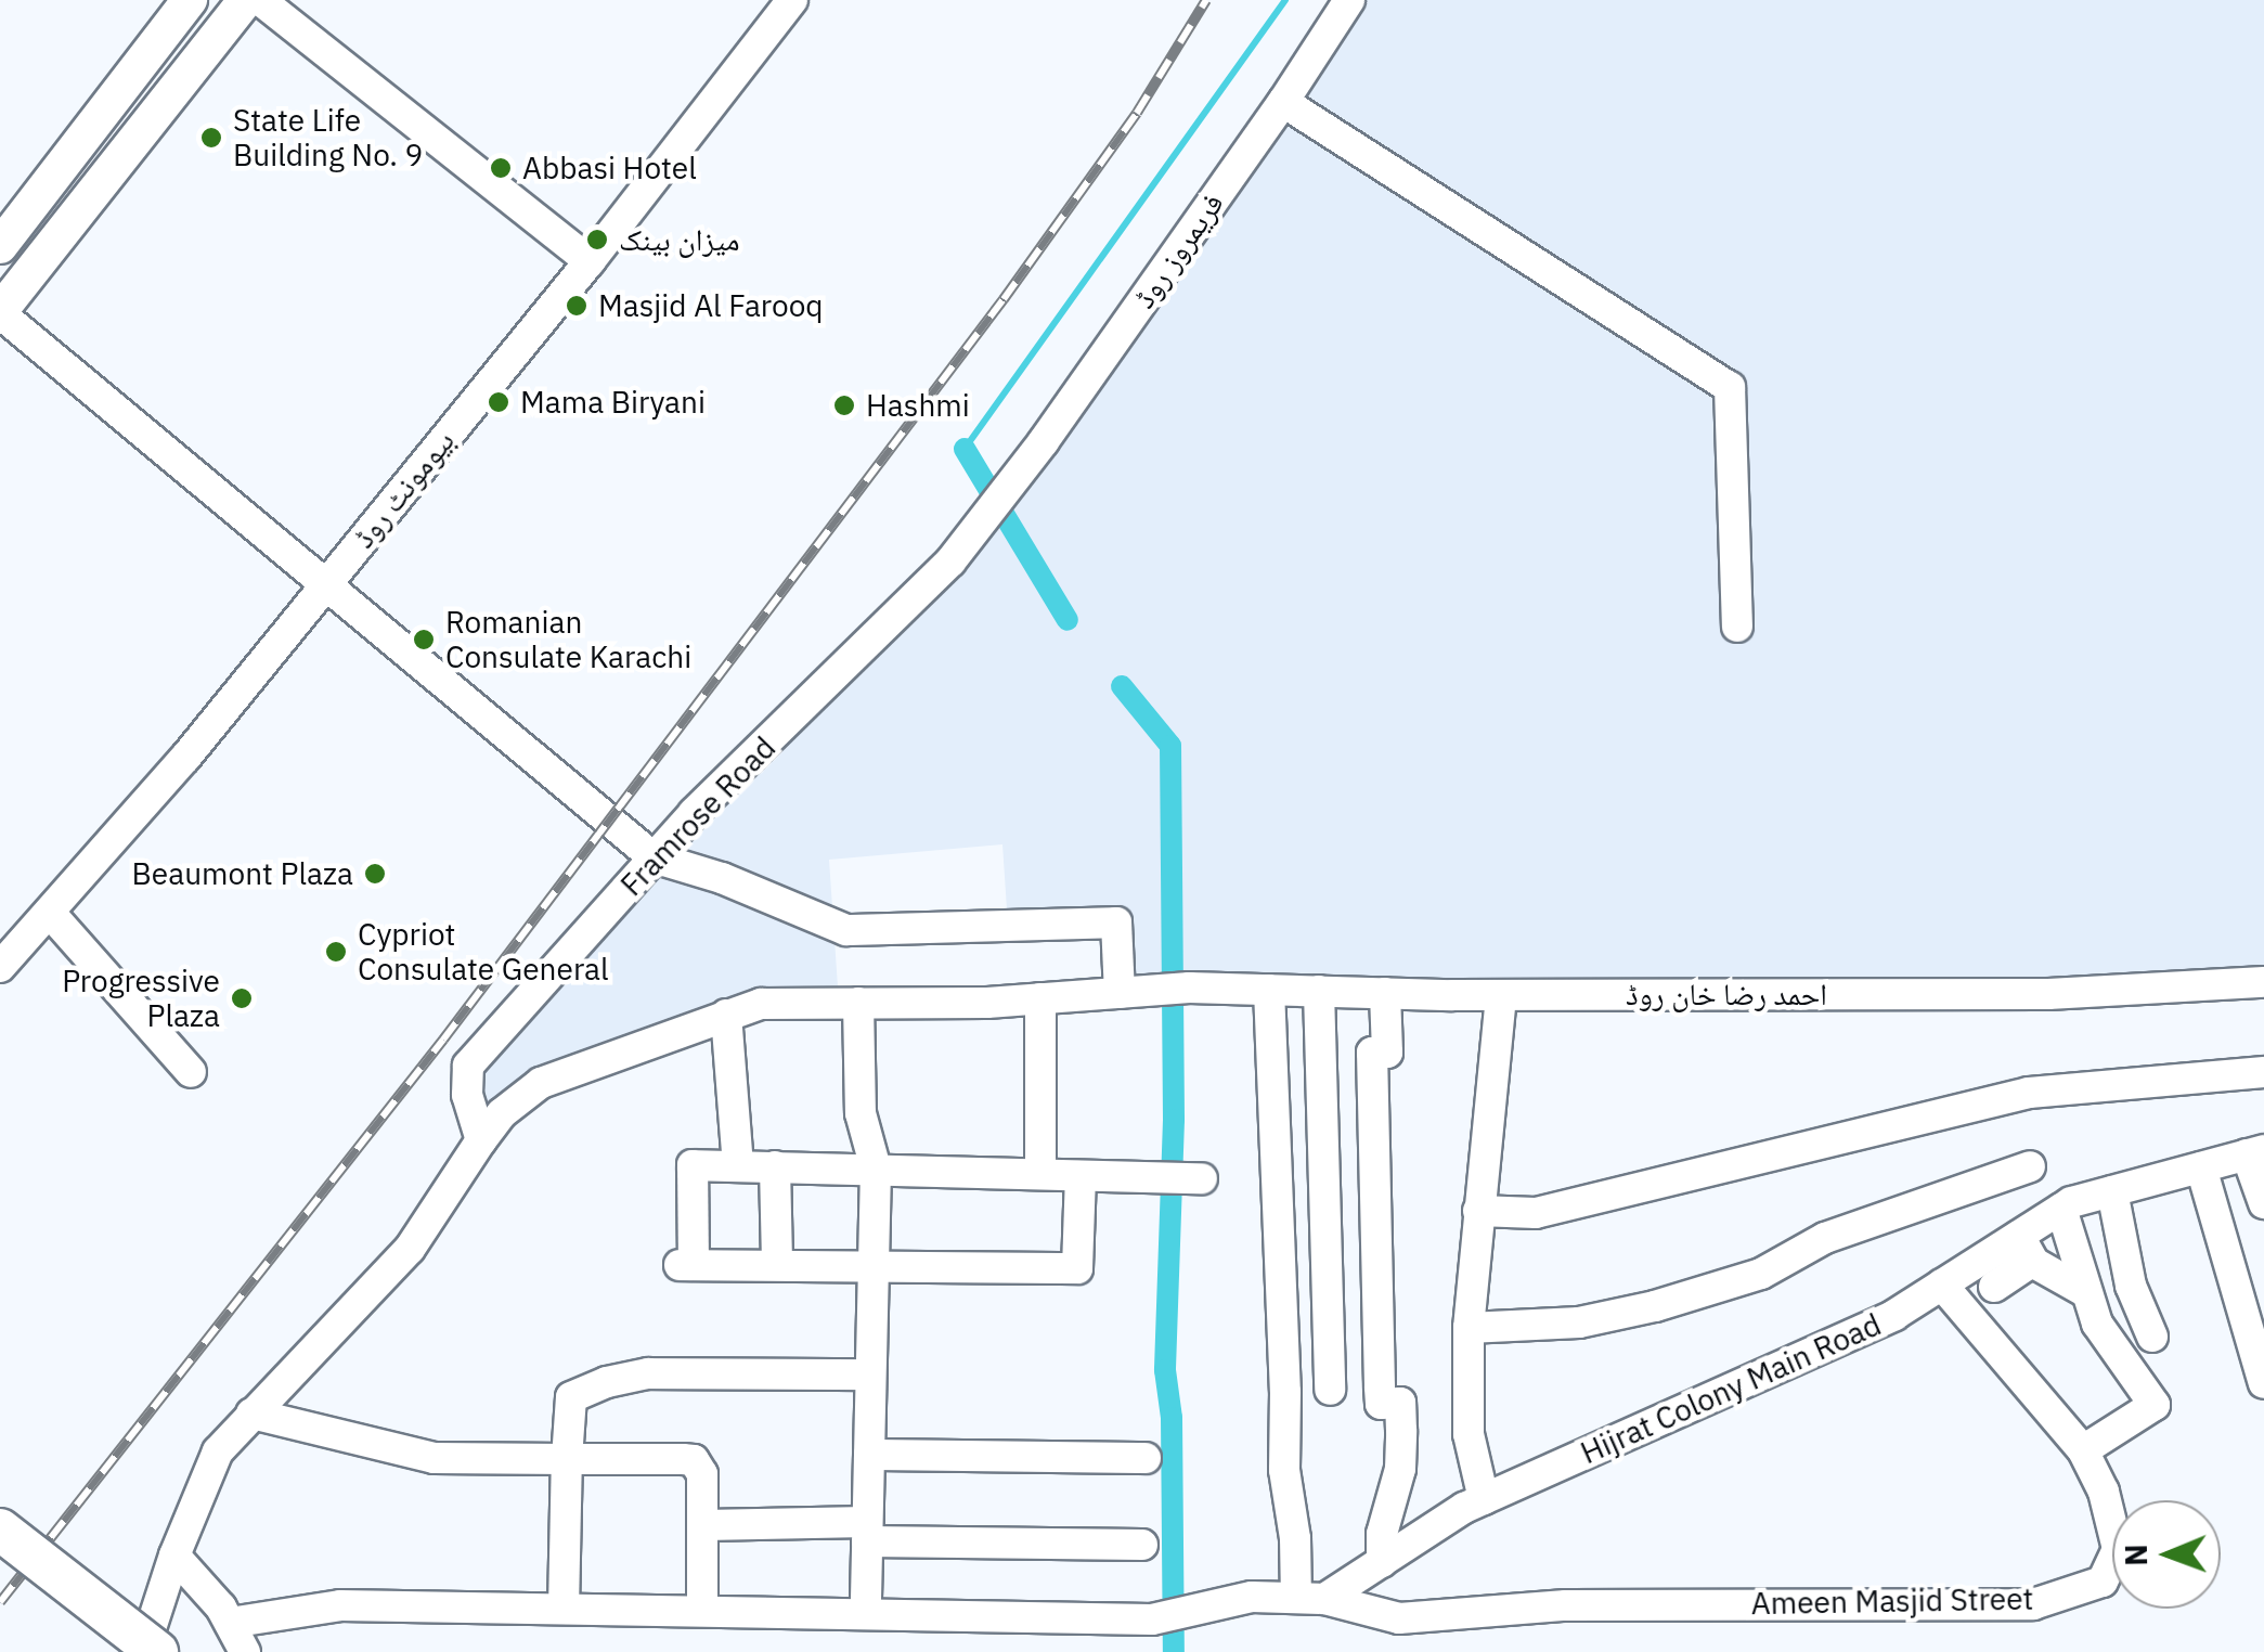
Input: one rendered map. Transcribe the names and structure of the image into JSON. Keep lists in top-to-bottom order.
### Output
{
  "streets": {
    "street": [
      "فریمروز روڈ",
      "بیومونٹ روڈ",
      "Framrose Road",
      "احمد رضا خان روڈ",
      "Hijrat Colony Main Road",
      "Ameen Masjid Street"
    ]
  },
  "crossings": [
    ["فریمروز روڈ", "Framrose Road"],
    ["Framrose Road", "احمد رضا خان روڈ"],
    ["Hijrat Colony Main Road", "Ameen Masjid Street"]
  ],
  "places": [
    "State Life Building No. 9",
    "Abbasi Hotel",
    "میزان بینک",
    "Masjid Al Farooq",
    "Mama Biryani",
    "Hashmi",
    "Romanian Consulate Karachi",
    "Beaumont Plaza",
    "Cypriot Consulate General",
    "Progressive Plaza"
  ],
  "north": "left"
}
